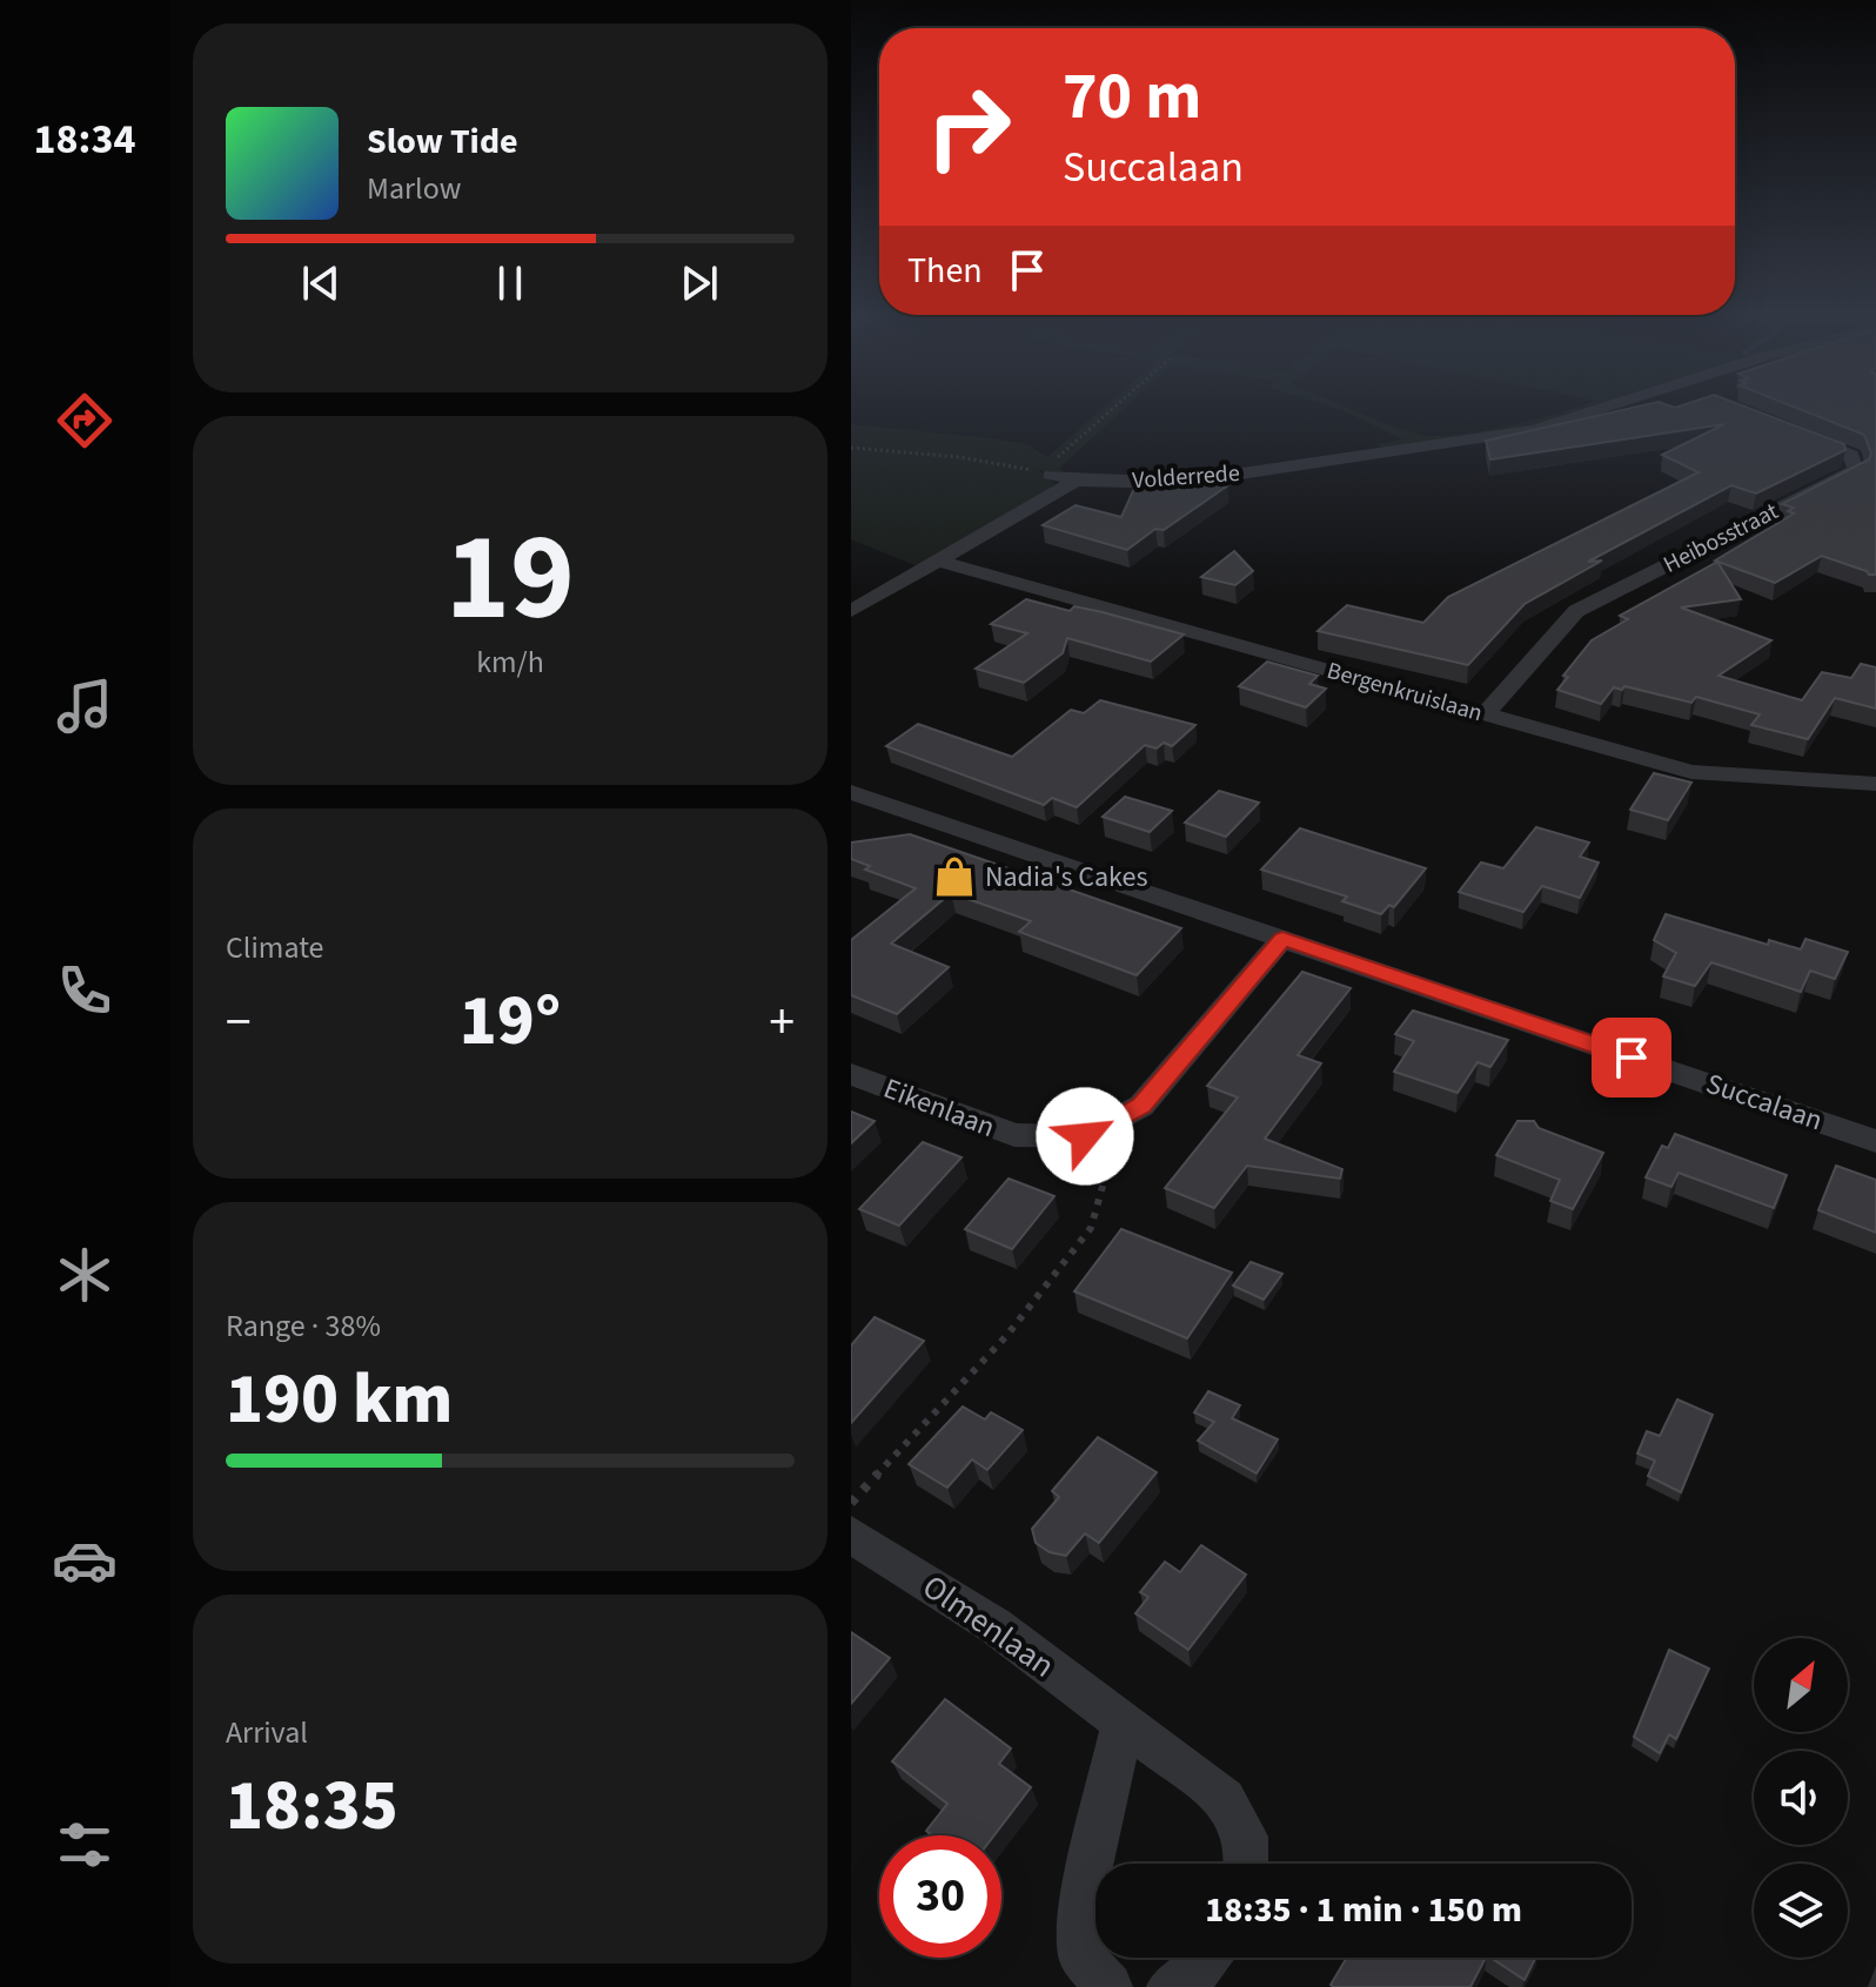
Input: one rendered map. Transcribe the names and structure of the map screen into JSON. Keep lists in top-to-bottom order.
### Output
{
  "streets": {
    "street": [
      "Volderrede",
      "Heibosstraat",
      "Bergenkruislaan",
      "Succalaan",
      "Eikenlaan",
      "Olmenlaan"
    ]
  },
  "crossings": [
    ["Heibosstraat", "Bergenkruislaan"],
    ["Succalaan", "Eikenlaan"]
  ],
  "places": {
    "shop": ["Nadia's Cakes"]
  },
  "north": "top right",
  "page": {
    "tabs": "18:34",
    "turn": ["70 m", "Succalaan"],
    "song": ["Slow Tide", "Marlow"],
    "then": "Then",
    "tile": [
      ["19", "km/h"],
      "Climate",
      ["Range · 38%", "190 km"],
      ["Arrival", "18:35"]
    ],
    "heat": ["−", "19°", "+"],
    "limit": "30",
    "trip": "18:35 · 1 min · 150 m"
  }
}
